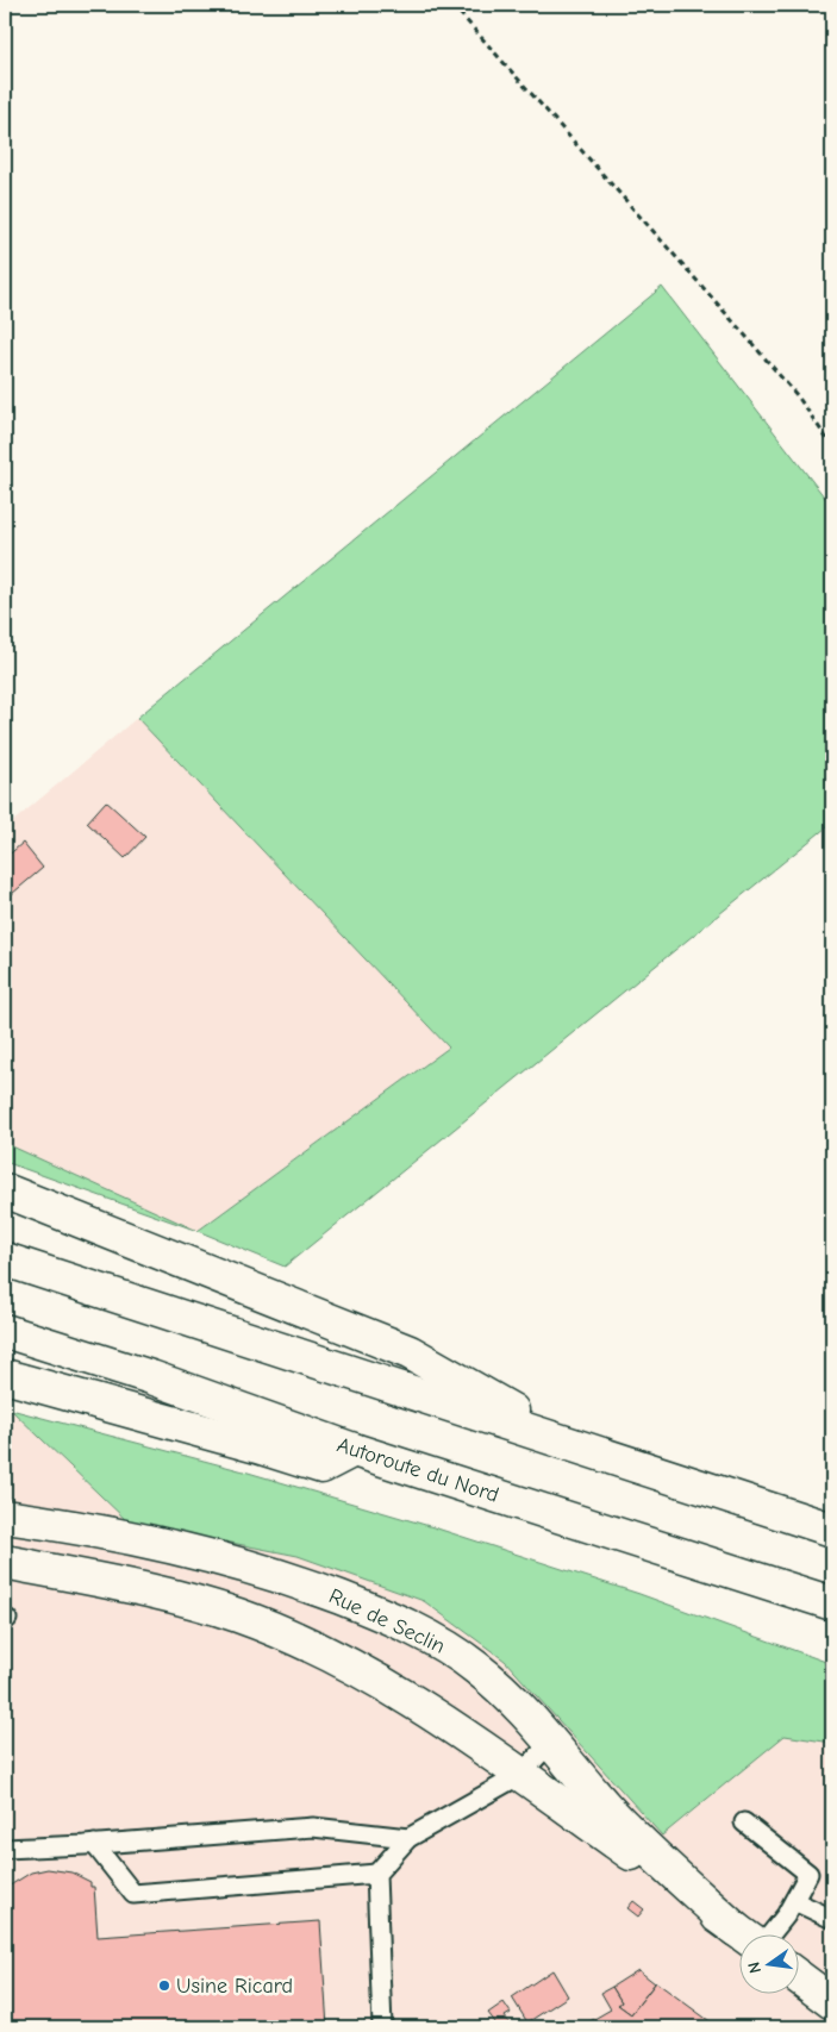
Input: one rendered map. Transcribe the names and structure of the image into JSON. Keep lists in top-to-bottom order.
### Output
{
  "streets": {
    "main road": ["Autoroute du Nord", "Rue de Seclin"]
  },
  "places": ["Usine Ricard"],
  "north": "left"
}
